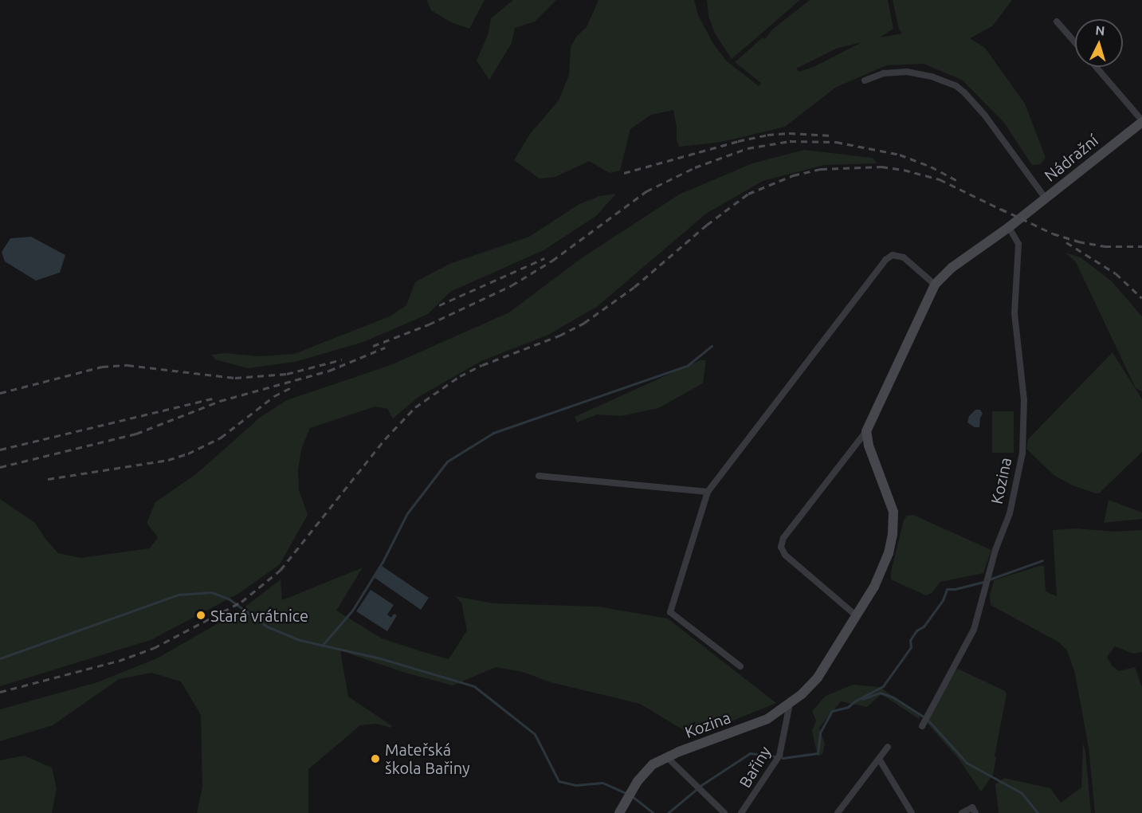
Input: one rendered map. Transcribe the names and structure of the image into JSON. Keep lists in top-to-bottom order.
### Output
{
  "streets": {
    "main road": ["Nádražní", "Kozina"],
    "street": ["Bařiny"]
  },
  "crossings": [
    ["Nádražní", "Kozina"],
    ["Kozina", "Bařiny"]
  ],
  "places": ["Stará vrátnice", "Mateřská škola Bařiny"],
  "north": "top"
}
